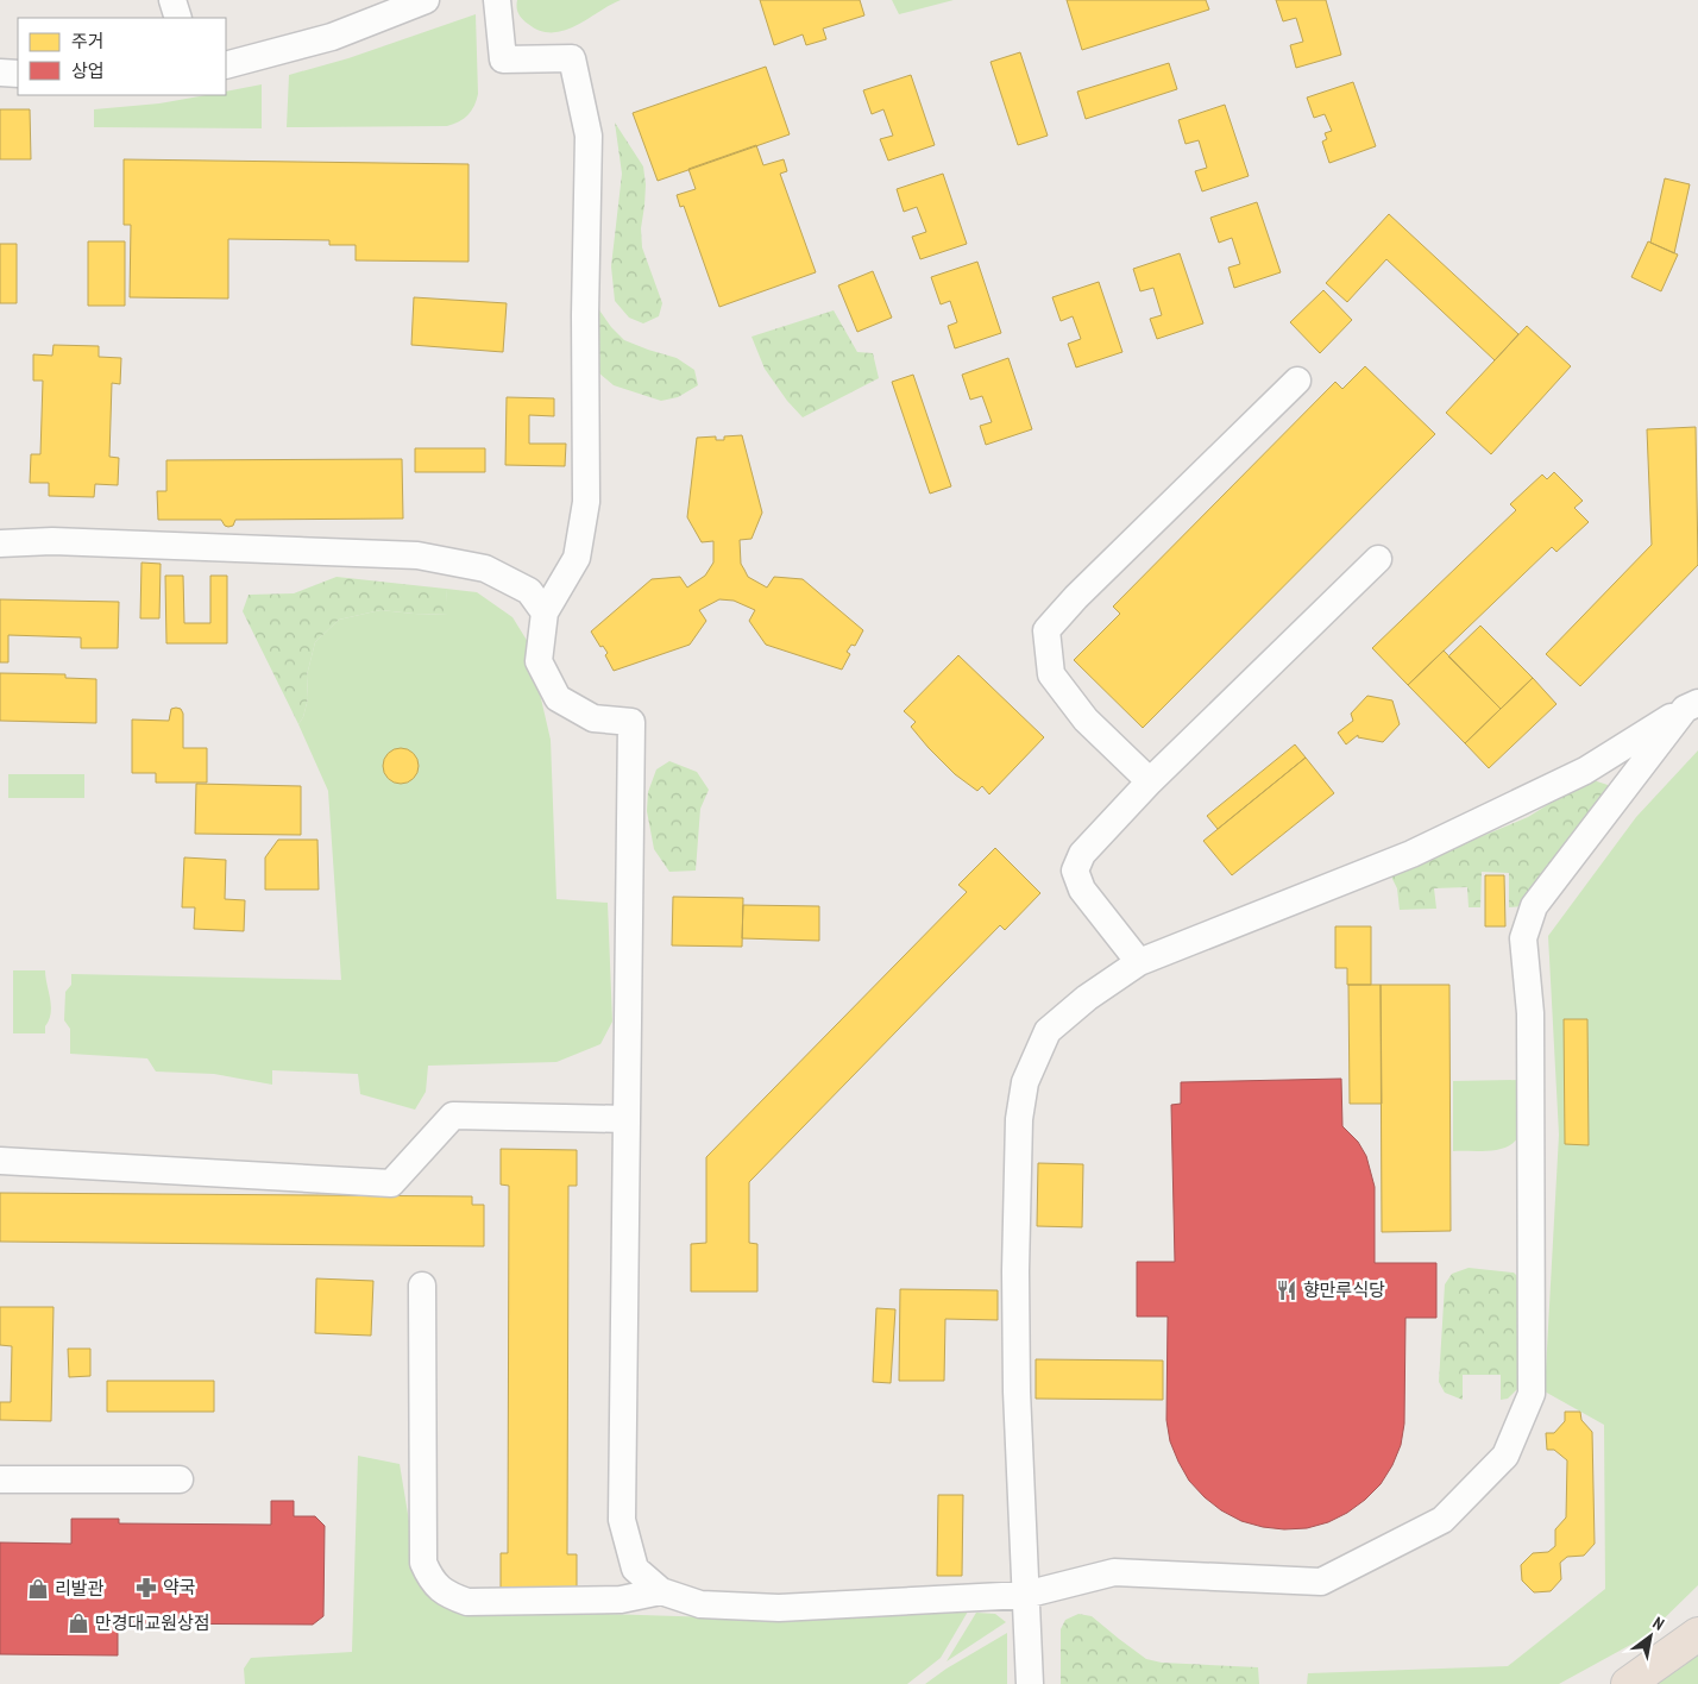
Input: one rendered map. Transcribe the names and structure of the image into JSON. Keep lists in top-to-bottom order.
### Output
{
  "places": {
    "restaurant": ["향만루식당"],
    "pharmacy": ["약국"],
    "shop": ["리발관", "만경대교원상점"]
  },
  "legend": ["주거", "상업"],
  "north": "top right"
}
